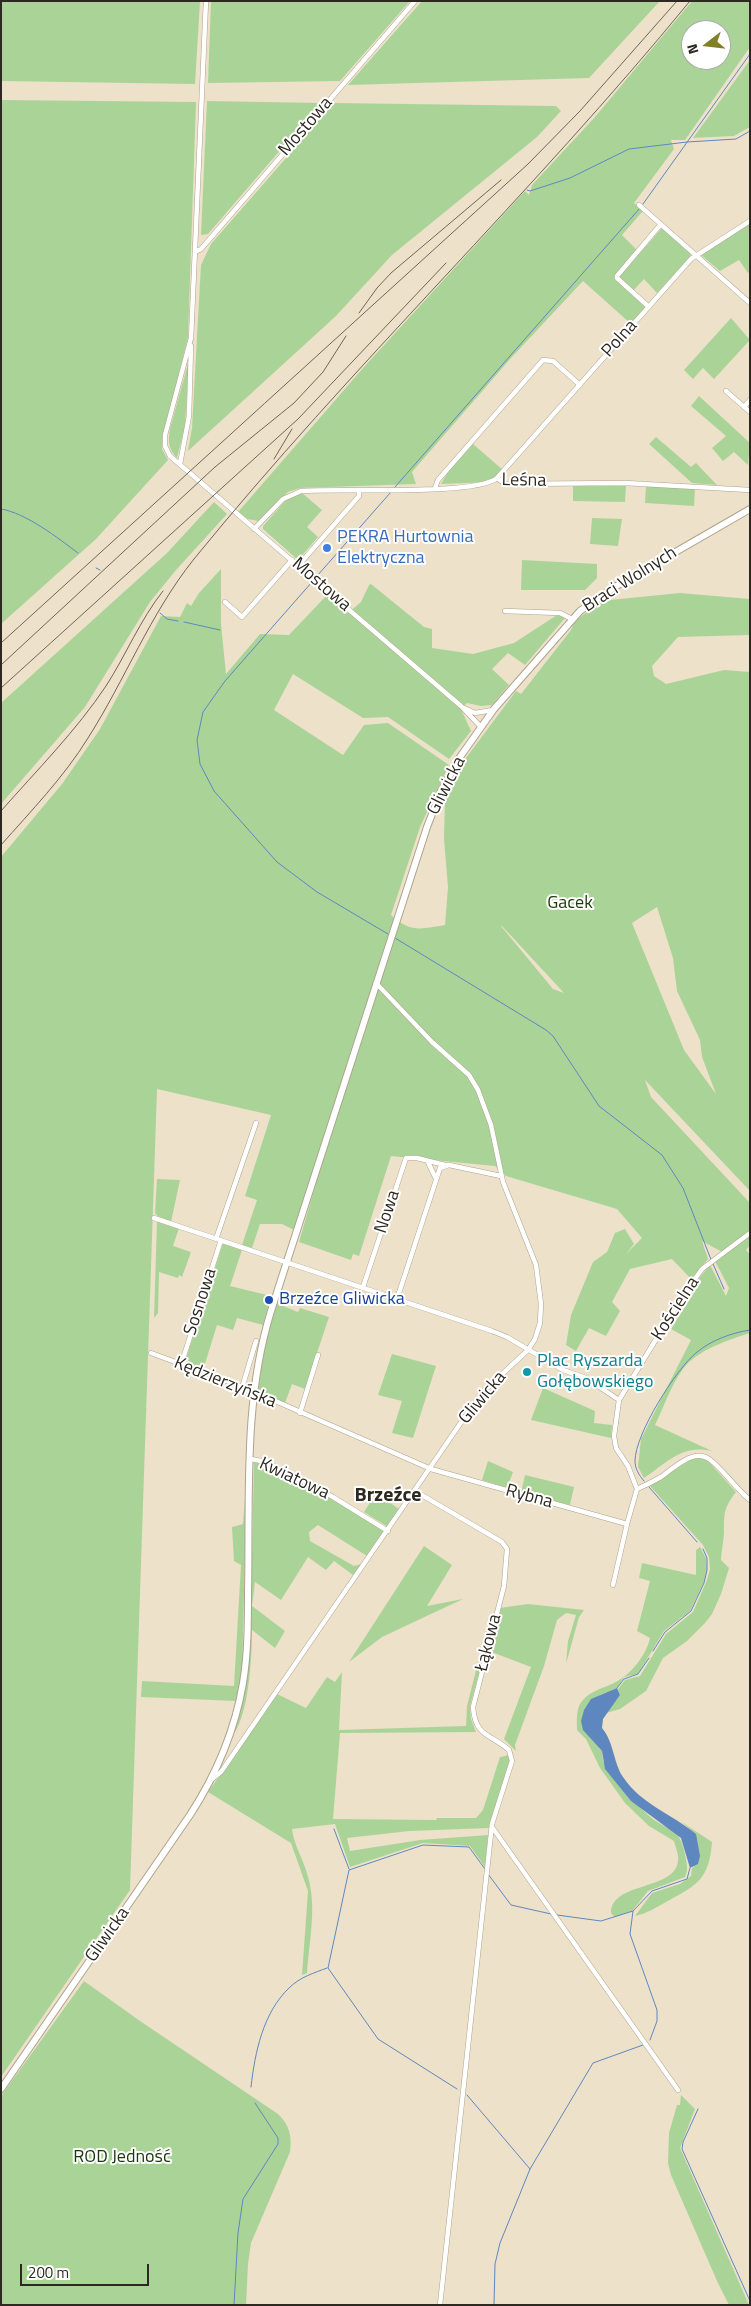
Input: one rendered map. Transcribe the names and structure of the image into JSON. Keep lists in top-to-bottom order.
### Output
{
  "streets": {
    "main road": ["Braci Wolnych", "Gliwicka"],
    "street": [
      "Mostowa",
      "Polna",
      "Leśna",
      "Nowa",
      "Sosnowa",
      "Kościelna",
      "Kędzierzyńska",
      "Kwiatowa",
      "Rybna",
      "Łąkowa"
    ]
  },
  "crossings": [
    ["Mostowa", "Leśna"],
    ["Mostowa", "Gliwicka"],
    ["Polna", "Leśna"],
    ["Braci Wolnych", "Gliwicka"],
    ["Gliwicka", "Nowa"],
    ["Gliwicka", "Kędzierzyńska"],
    ["Gliwicka", "Kwiatowa"],
    ["Gliwicka", "Rybna"],
    ["Gliwicka", "Łąkowa"],
    ["Sosnowa", "Kędzierzyńska"],
    ["Kędzierzyńska", "Rybna"]
  ],
  "districts": ["Brzeźce"],
  "parks": ["Gacek", "ROD Jedność"],
  "places": ["PEKRA Hurtownia Elektryczna", "Brzeźce Gliwicka", "Plac Ryszarda Gołębowskiego"],
  "scale_bar": "200 m",
  "north": "left"
}
